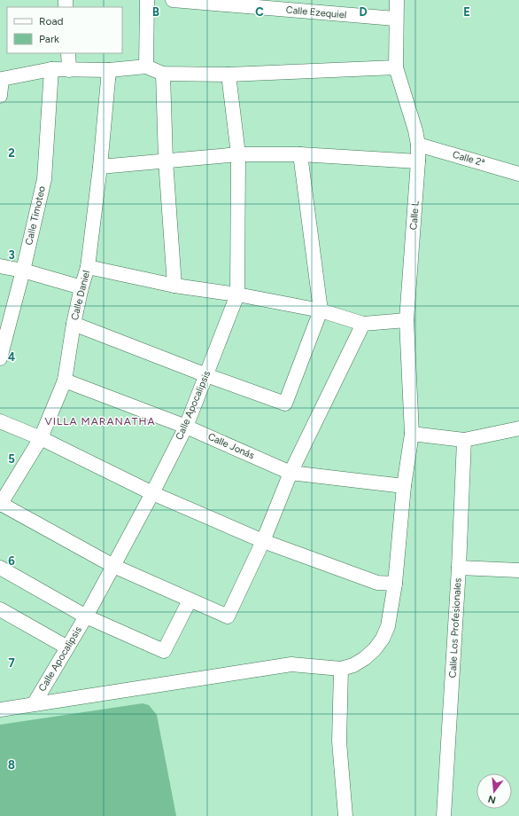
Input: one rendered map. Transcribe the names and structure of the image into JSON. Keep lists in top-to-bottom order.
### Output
{
  "streets": {
    "street": [
      "Calle Ezequiel",
      "Calle 2ª",
      "Calle Timoteo",
      "Calle L",
      "Calle Daniel",
      "Calle Apocalipsis",
      "Calle Jonás",
      "Calle Los Profesionales"
    ]
  },
  "crossings": [
    ["Calle Ezequiel", "Calle L"],
    ["Calle 2ª", "Calle L"],
    ["Calle L", "Calle Jonás"],
    ["Calle Daniel", "Calle Jonás"],
    ["Calle Apocalipsis", "Calle Jonás"]
  ],
  "districts": ["VILLA MARANATHA"],
  "legend": ["Road", "Park"],
  "north": "bottom",
  "grid": {
    "columns": [
      "B",
      "C",
      "D",
      "E"
    ],
    "rows": [
      "2",
      "3",
      "4",
      "5",
      "6",
      "7",
      "8"
    ]
  }
}
